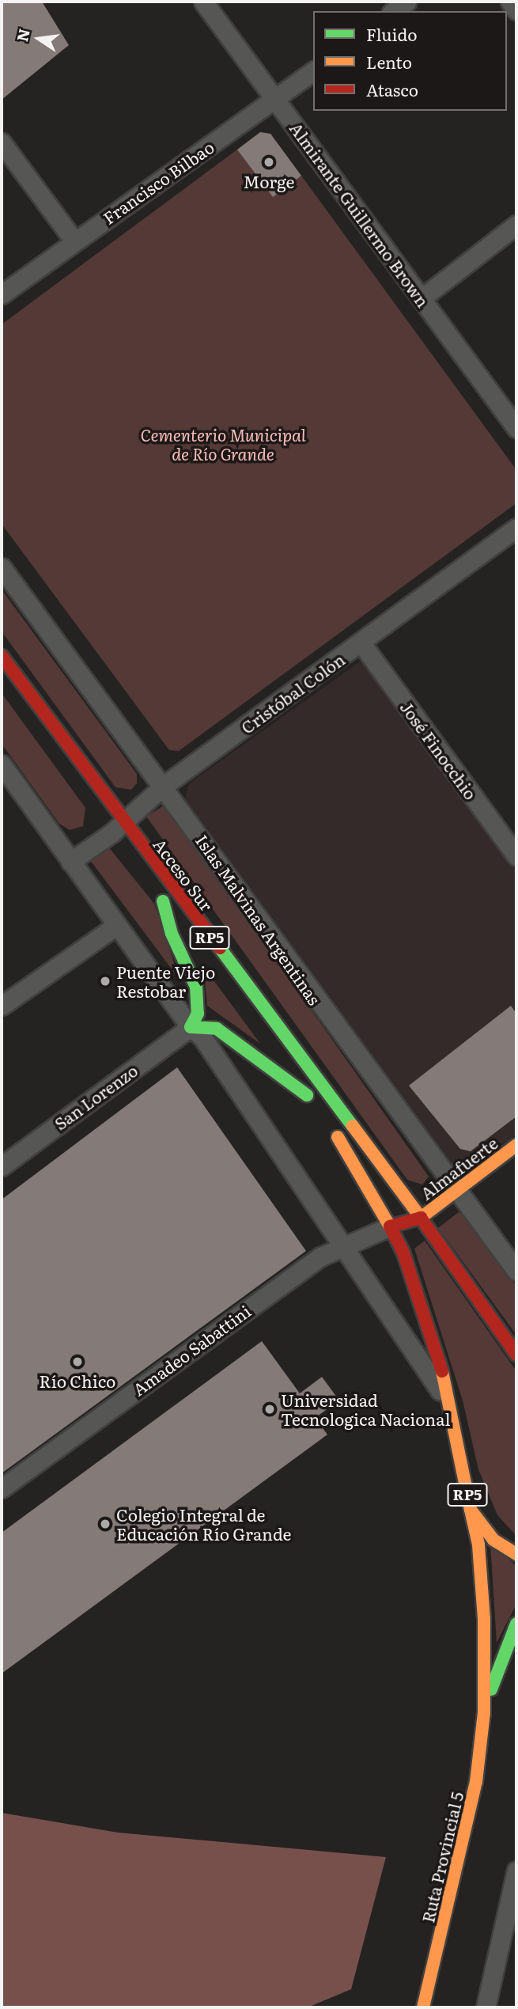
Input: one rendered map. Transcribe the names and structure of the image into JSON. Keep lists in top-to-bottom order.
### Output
{
  "streets": {
    "main road": [
      "Acceso Sur",
      "RP5",
      "Almafuerte",
      "Ruta Provincial 5"
    ],
    "street": [
      "Francisco Bilbao",
      "Almirante Guillermo Brown",
      "Cristóbal Colón",
      "José Finocchio",
      "Islas Malvinas Argentinas",
      "San Lorenzo",
      "Amadeo Sabattini"
    ]
  },
  "crossings": [
    ["Francisco Bilbao", "Almirante Guillermo Brown"],
    ["Cristóbal Colón", "José Finocchio"],
    ["Cristóbal Colón", "Acceso Sur"],
    ["Cristóbal Colón", "Islas Malvinas Argentinas"],
    ["Acceso Sur", "RP5"],
    ["Acceso Sur", "San Lorenzo"],
    ["Acceso Sur", "Almafuerte"],
    ["Islas Malvinas Argentinas", "Almafuerte"],
    ["RP5", "Almafuerte"],
    ["RP5", "Amadeo Sabattini"],
    ["RP5", "Ruta Provincial 5"]
  ],
  "parks": ["Cementerio Municipal de Río Grande"],
  "places": [
    "Morge",
    "Puente Viejo Restobar",
    "Río Chico",
    "Universidad Tecnologica Nacional",
    "Colegio Integral de Educación Río Grande"
  ],
  "legend": ["Fluido", "Lento", "Atasco"],
  "north": "left"
}
